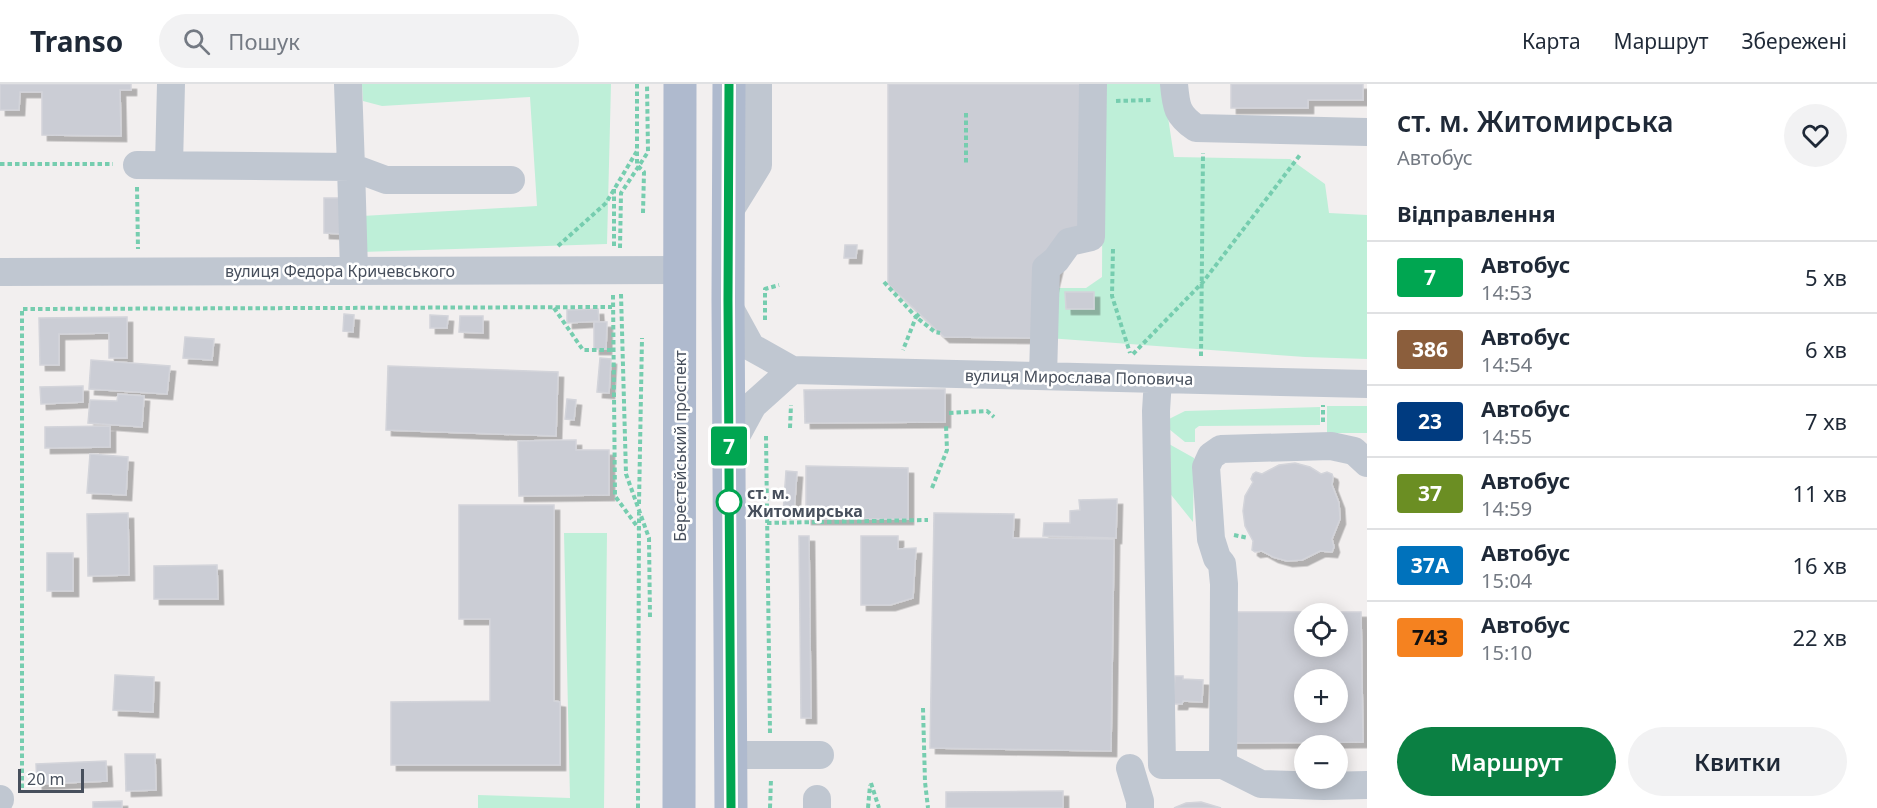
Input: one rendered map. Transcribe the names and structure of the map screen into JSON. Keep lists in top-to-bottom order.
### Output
{
  "streets": {
    "main road": ["Берестейський проспект"],
    "street": ["вулиця Федора Кричевського", "вулиця Мирослава Поповича"]
  },
  "crossings": [
    ["вулиця Федора Кричевського", "Берестейський проспект"]
  ],
  "places": ["ст. м. Житомирська"],
  "lines": ["bus line 7"],
  "scale_bar": "20 m",
  "page": {
    "header": "Transo",
    "search": "Пошук",
    "nav": ["Карта", "Маршрут", "Збережені"],
    "on_map": "7",
    "heading": [
      ["ст. м. Житомирська", "Автобус"],
      "Відправлення"
    ],
    "list": [
      {
        "mark": "7",
        "name": "Автобус",
        "note": "14:53",
        "value": "5 хв"
      },
      {
        "mark": "386",
        "name": "Автобус",
        "note": "14:54",
        "value": "6 хв"
      },
      {
        "mark": "23",
        "name": "Автобус",
        "note": "14:55",
        "value": "7 хв"
      },
      {
        "mark": "37",
        "name": "Автобус",
        "note": "14:59",
        "value": "11 хв"
      },
      {
        "mark": "37А",
        "name": "Автобус",
        "note": "15:04",
        "value": "16 хв"
      },
      {
        "mark": "743",
        "name": "Автобус",
        "note": "15:10",
        "value": "22 хв"
      }
    ],
    "map_buttons": ["+", "−"],
    "buttons": ["Маршрут", "Квитки"],
    "scale": "20 m"
  }
}
